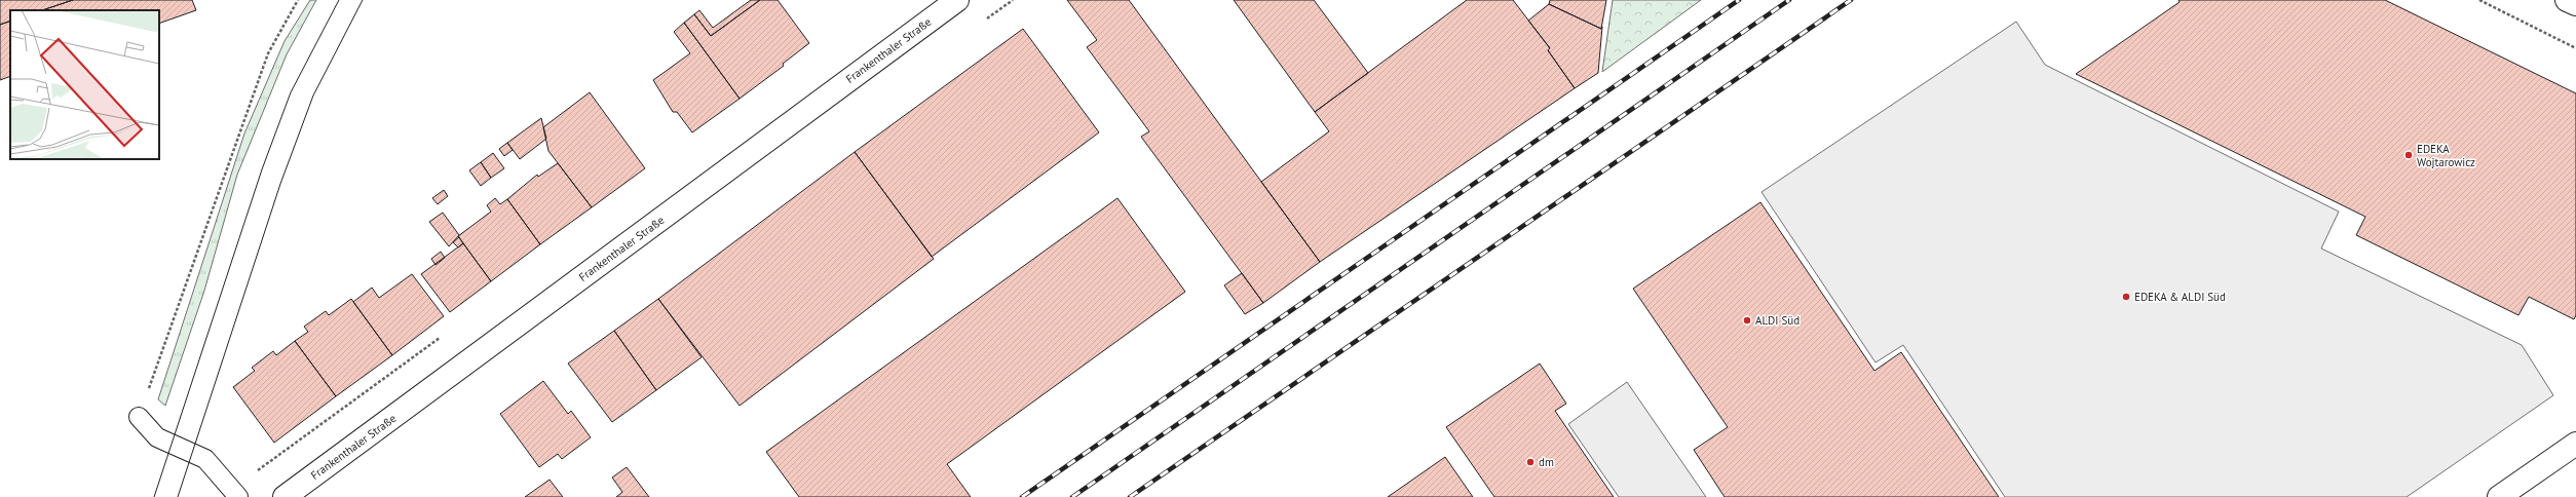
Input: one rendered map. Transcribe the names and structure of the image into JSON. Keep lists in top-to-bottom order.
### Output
{
  "streets": {
    "street": ["Frankenthaler Straße"]
  },
  "places": [
    "EDEKA Wojtarowicz",
    "EDEKA & ALDI Süd",
    "ALDI Süd",
    "dm"
  ]
}
